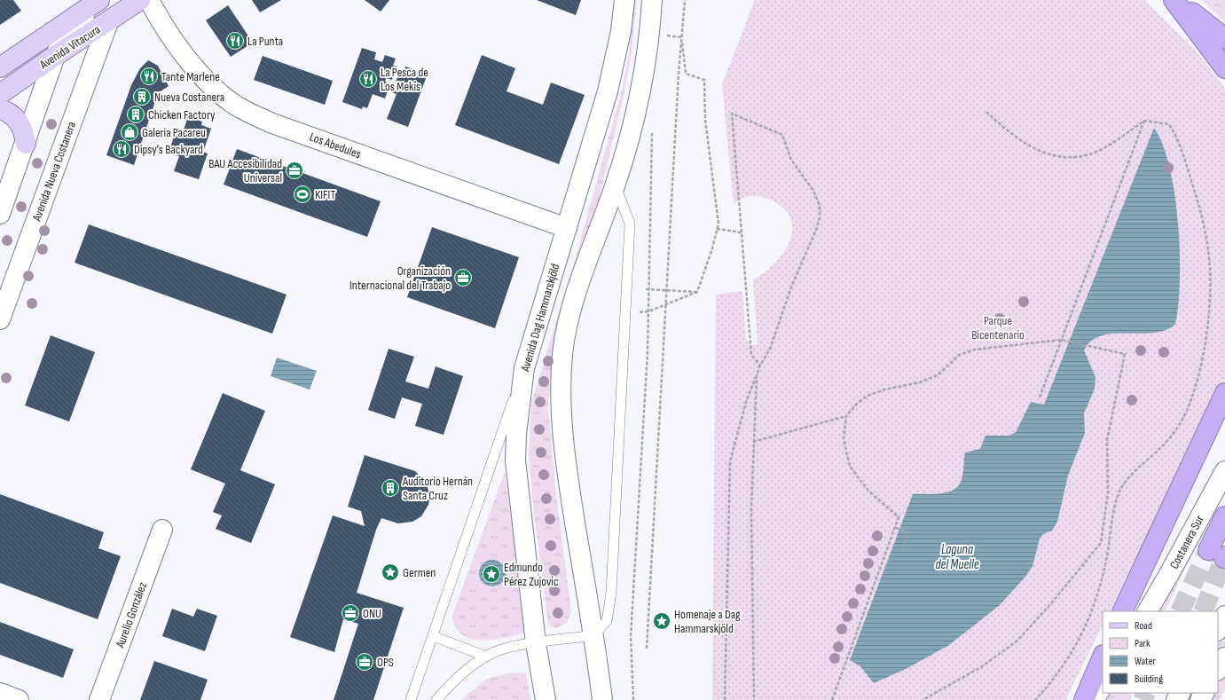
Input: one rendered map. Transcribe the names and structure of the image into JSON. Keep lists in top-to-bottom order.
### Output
{
  "streets": {
    "main road": [
      "Avenida Vitacura",
      "Los Abedules",
      "Avenida Nueva Costanera",
      "Avenida Dag Hammarskjöld",
      "Costanera Sur",
      "Aurelio González"
    ]
  },
  "crossings": [
    ["Avenida Vitacura", "Avenida Nueva Costanera"],
    ["Los Abedules", "Avenida Dag Hammarskjöld"]
  ],
  "water": ["Laguna del Muelle"],
  "parks": ["Parque Bicentenario"],
  "places": {
    "restaurant": [
      "La Punta",
      "Tante Marlene",
      "La Pesca de Los Mekis",
      "Dipsy's Backyard"
    ],
    "building": ["Nueva Costanera", "Chicken Factory", "Auditorio Hernán Santa Cruz"],
    "shop": ["Galeria Pacareu"],
    "office": [
      "BAU Accesibilidad Universal",
      "Organización Internacional del Trabajo",
      "ONU",
      "OPS"
    ],
    "sports": ["KIFIT"],
    "place": ["Germen", "Edmundo Pérez Zujovic", "Homenaje a Dag Hammarskjöld"]
  },
  "legend": [
    "Road",
    "Park",
    "Water",
    "Building"
  ]
}
